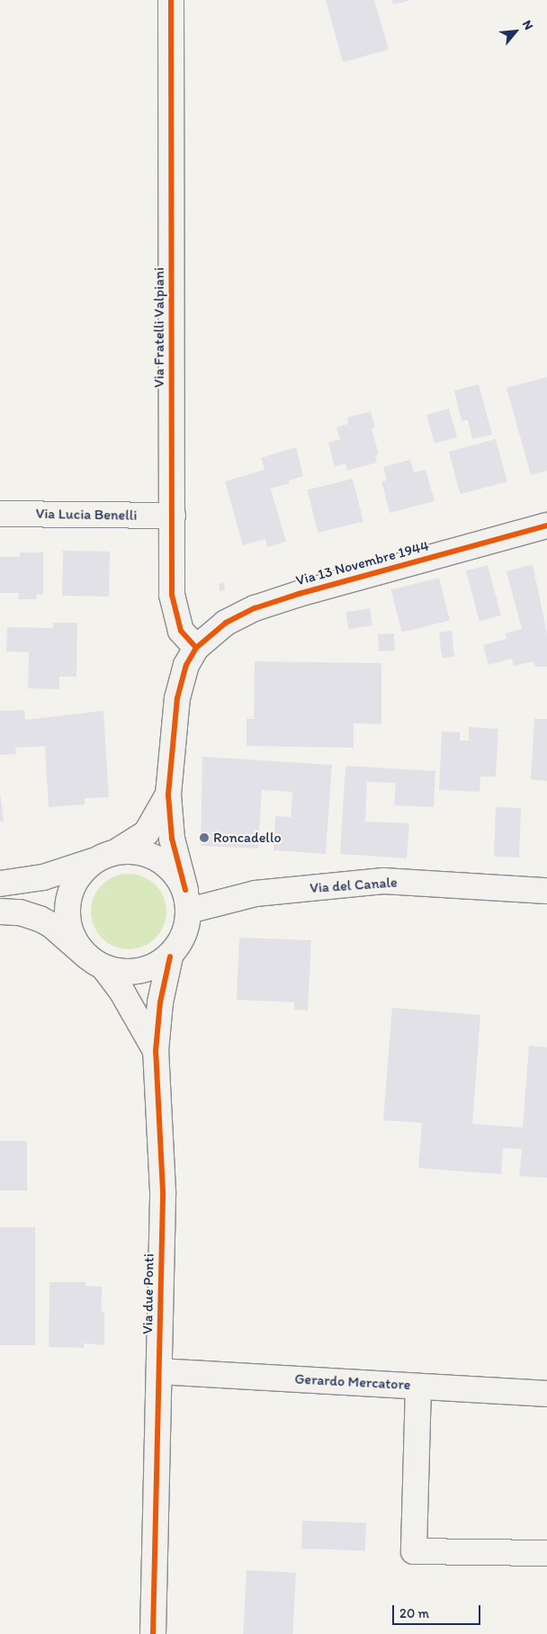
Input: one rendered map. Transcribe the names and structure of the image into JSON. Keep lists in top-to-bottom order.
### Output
{
  "streets": {
    "street": [
      "Via Fratelli Valpiani",
      "Via Lucia Benelli",
      "Via 13 Novembre 1944",
      "Via del Canale",
      "Via due Ponti",
      "Gerardo Mercatore"
    ]
  },
  "crossings": [
    ["Via Fratelli Valpiani", "Via Lucia Benelli"],
    ["Via Fratelli Valpiani", "Via 13 Novembre 1944"],
    ["Via del Canale", "Via due Ponti"],
    ["Via due Ponti", "Gerardo Mercatore"]
  ],
  "places": ["Roncadello"],
  "scale_bar": "20 m",
  "north": "top right"
}
